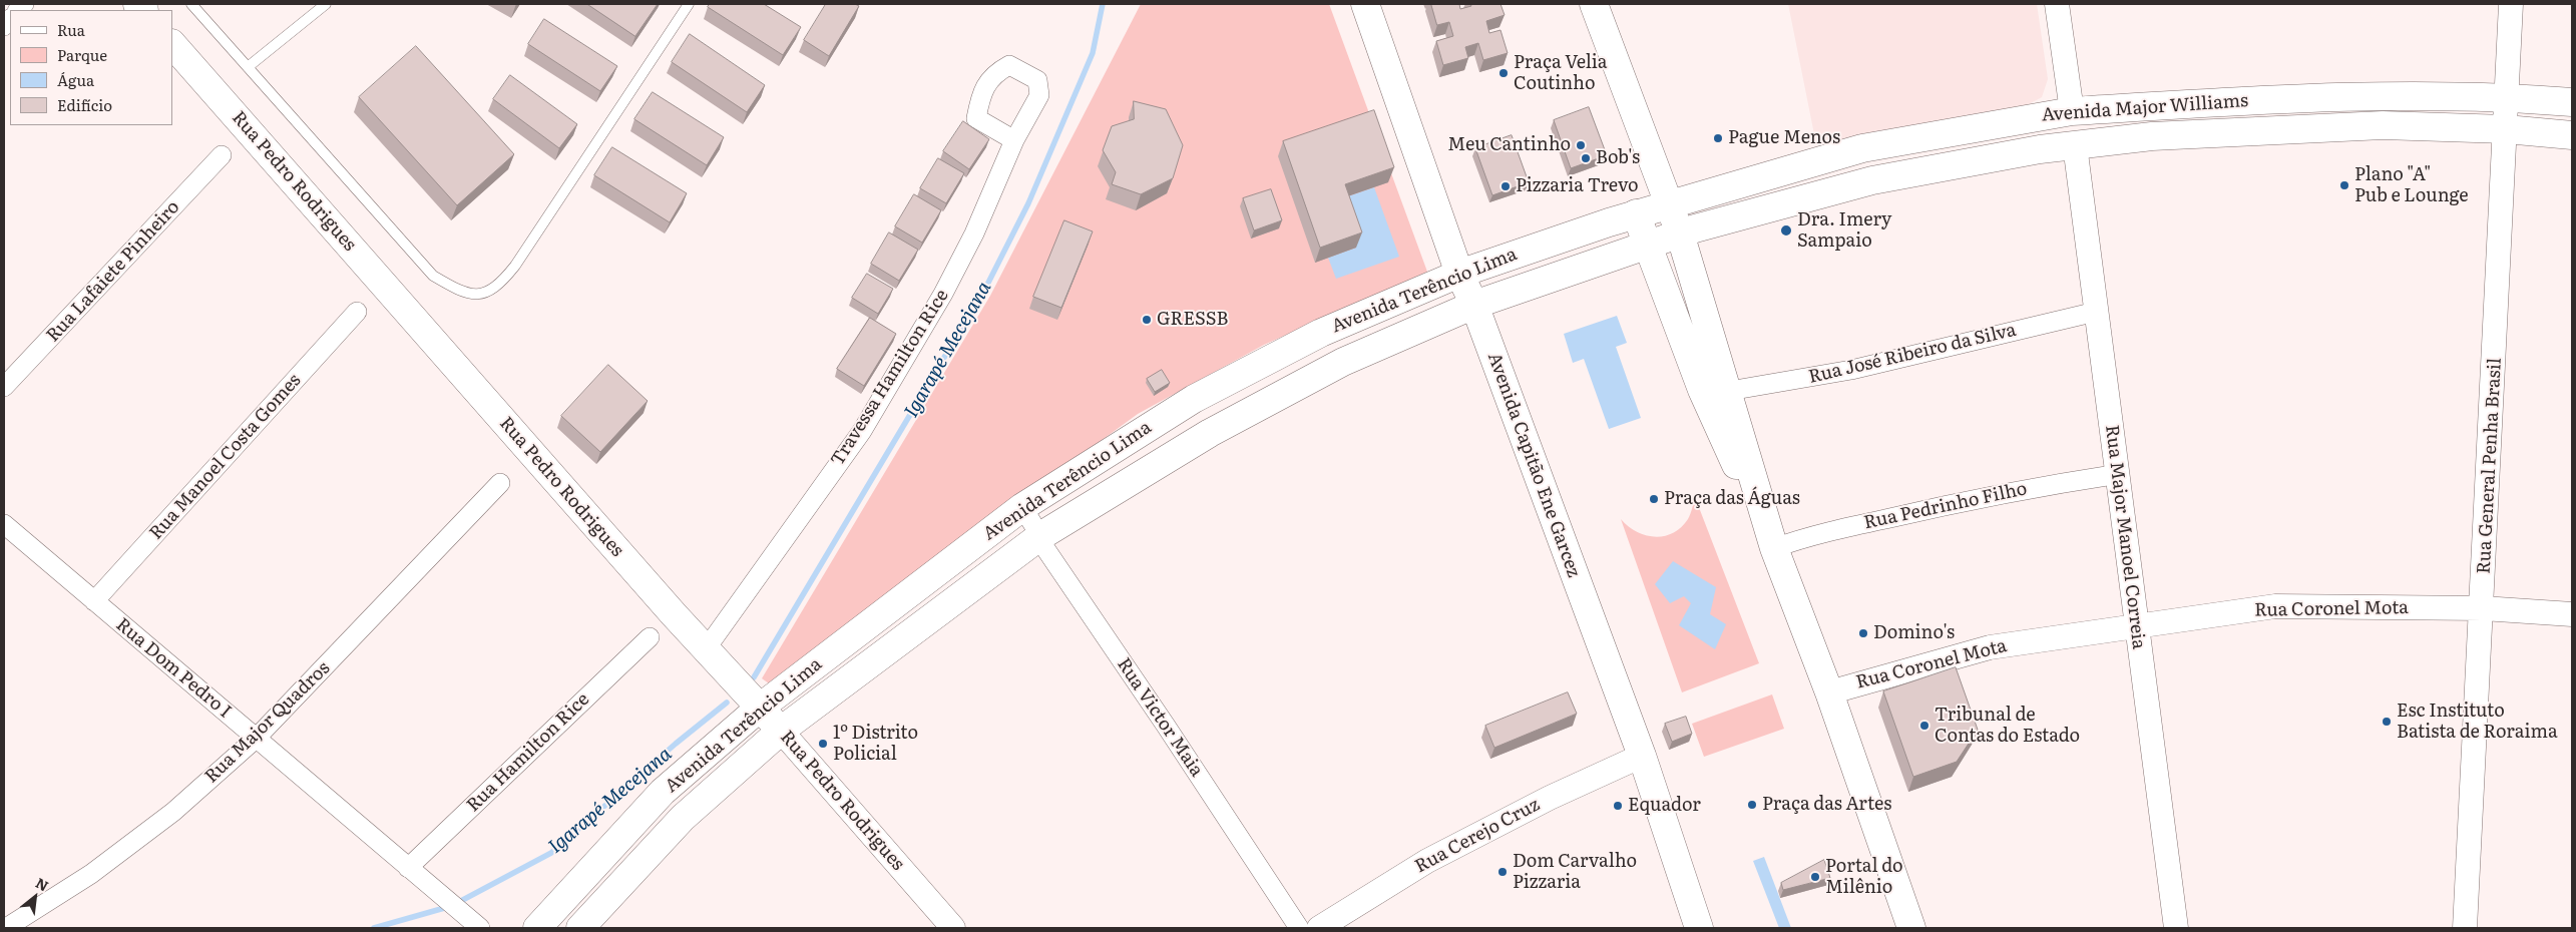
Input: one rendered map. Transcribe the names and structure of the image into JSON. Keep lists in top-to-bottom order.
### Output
{
  "streets": {
    "main road": [
      "Avenida Major Williams",
      "Rua Pedro Rodrigues",
      "Avenida Terêncio Lima",
      "Avenida Capitão Ene Garcez"
    ],
    "street": [
      "Rua Lafaiete Pinheiro",
      "Rua José Ribeiro da Silva",
      "Travessa Hamilton Rice",
      "Rua Manoel Costa Gomes",
      "Rua General Penha Brasil",
      "Rua Pedrinho Filho",
      "Rua Major Manoel Correia",
      "Rua Coronel Mota",
      "Rua Dom Pedro I",
      "Rua Victor Maia",
      "Rua Major Quadros",
      "Rua Hamilton Rice",
      "Rua Cerejo Cruz"
    ]
  },
  "crossings": [
    ["Avenida Major Williams", "Avenida Terêncio Lima"],
    ["Avenida Major Williams", "Rua General Penha Brasil"],
    ["Avenida Major Williams", "Rua Major Manoel Correia"],
    ["Rua Pedro Rodrigues", "Avenida Terêncio Lima"],
    ["Rua Pedro Rodrigues", "Travessa Hamilton Rice"],
    ["Avenida Terêncio Lima", "Avenida Capitão Ene Garcez"],
    ["Avenida Terêncio Lima", "Rua Victor Maia"],
    ["Rua José Ribeiro da Silva", "Rua Major Manoel Correia"],
    ["Rua Manoel Costa Gomes", "Rua Dom Pedro I"],
    ["Avenida Capitão Ene Garcez", "Rua Cerejo Cruz"],
    ["Rua General Penha Brasil", "Rua Coronel Mota"],
    ["Rua Pedrinho Filho", "Rua Major Manoel Correia"],
    ["Rua Major Manoel Correia", "Rua Coronel Mota"],
    ["Rua Dom Pedro I", "Rua Major Quadros"],
    ["Rua Dom Pedro I", "Rua Hamilton Rice"]
  ],
  "water": ["Igarapé Mecejana"],
  "places": [
    "Praça Velia Coutinho",
    "Pague Menos",
    "Meu Cantinho",
    "Bob's",
    "Plano \"A\" Pub e Lounge",
    "Pizzaria Trevo",
    "Dra. Imery Sampaio",
    "GRESSB",
    "Praça das Águas",
    "Domino's",
    "Esc Instituto Batista de Roraima",
    "Tribunal de Contas do Estado",
    "1º Distrito Policial",
    "Praça das Artes",
    "Equador",
    "Dom Carvalho Pizzaria",
    "Portal do Milênio"
  ],
  "legend": [
    "Rua",
    "Parque",
    "Água",
    "Edifício"
  ],
  "north": "top right"
}
